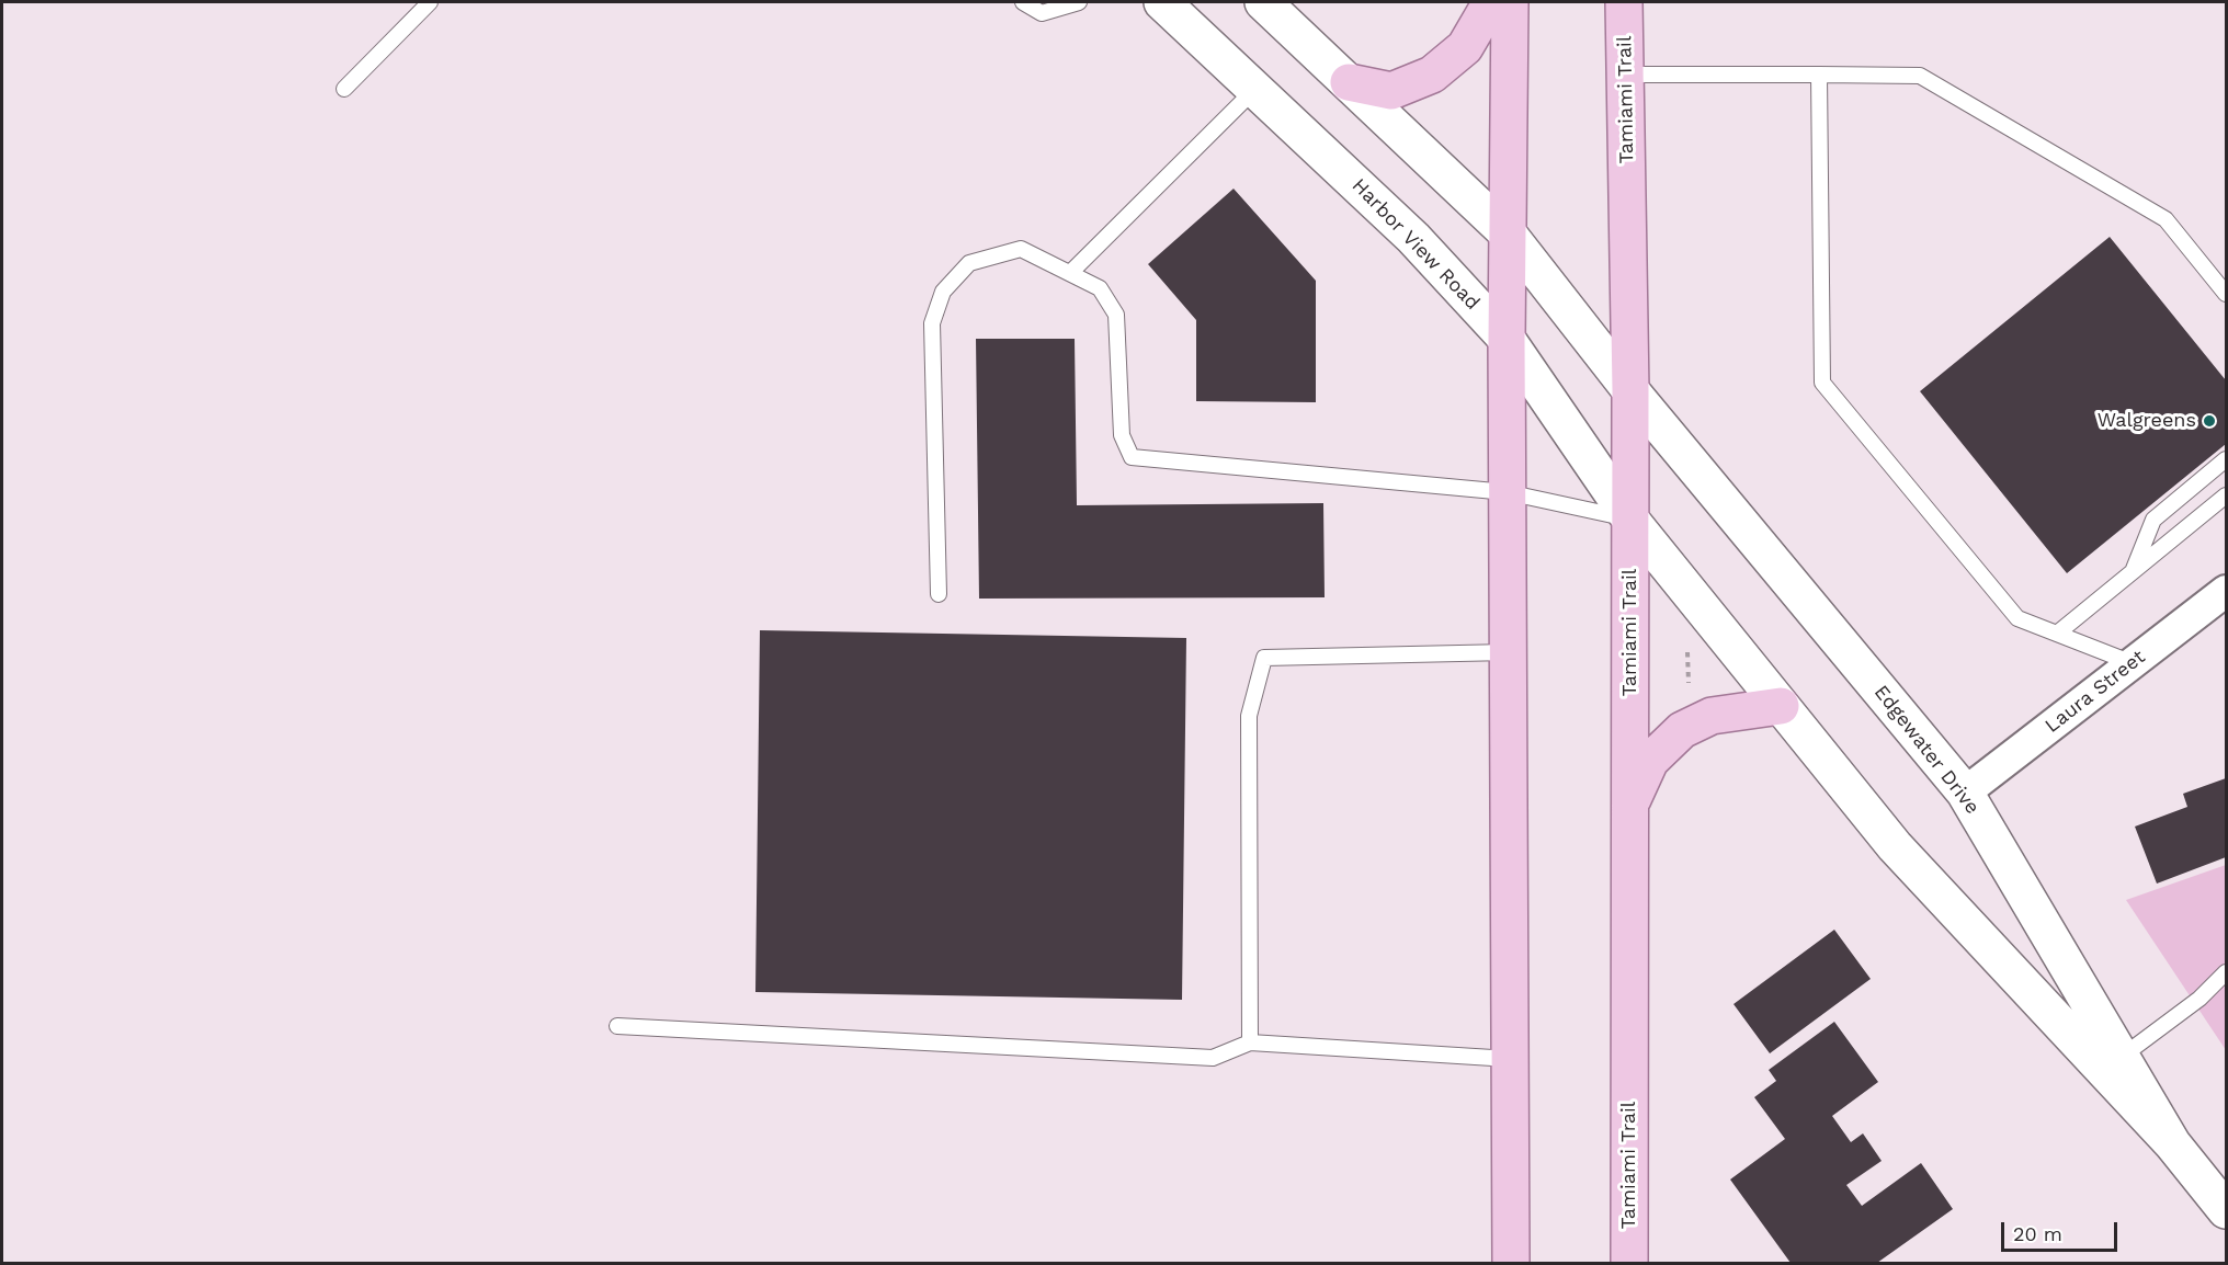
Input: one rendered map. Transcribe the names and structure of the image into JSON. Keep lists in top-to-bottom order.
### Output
{
  "streets": {
    "main road": ["Tamiami Trail"],
    "street": ["Harbor View Road", "Laura Street", "Edgewater Drive"]
  },
  "crossings": [
    ["Tamiami Trail", "Harbor View Road"],
    ["Tamiami Trail", "Edgewater Drive"],
    ["Harbor View Road", "Edgewater Drive"],
    ["Laura Street", "Edgewater Drive"]
  ],
  "places": ["Walgreens"],
  "scale_bar": "20 m"
}
